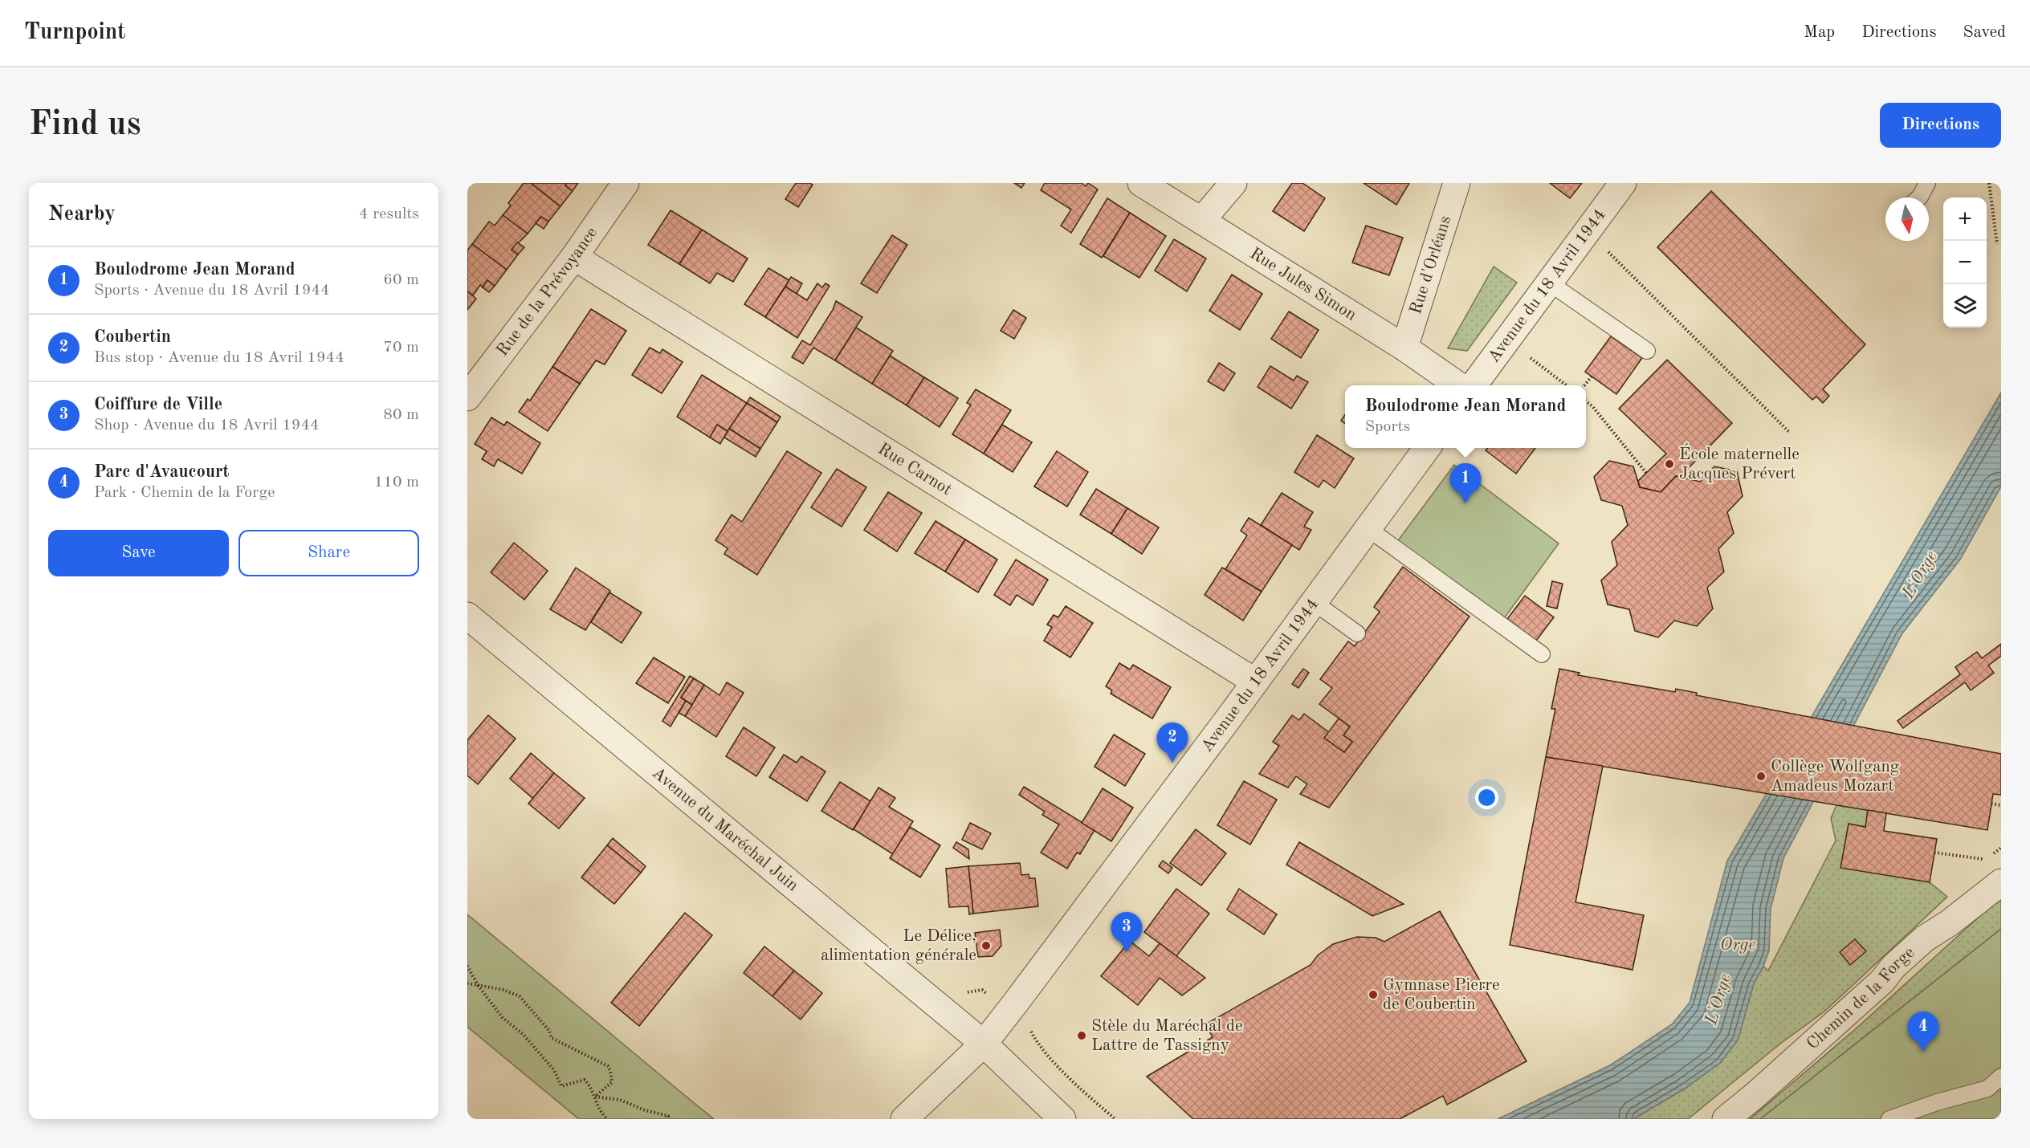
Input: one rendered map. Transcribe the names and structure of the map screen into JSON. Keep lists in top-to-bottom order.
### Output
{
  "streets": {
    "street": [
      "Rue d'Orléans",
      "Rue Jules Simon",
      "Avenue du 18 Avril 1944",
      "Rue de la Prévoyance",
      "Rue Carnot",
      "Avenue du Maréchal Juin",
      "Chemin de la Forge"
    ]
  },
  "crossings": [
    ["Rue d'Orléans", "Rue Jules Simon"],
    ["Avenue du 18 Avril 1944", "Rue Carnot"],
    ["Avenue du 18 Avril 1944", "Avenue du Maréchal Juin"],
    ["Rue de la Prévoyance", "Rue Carnot"]
  ],
  "water": ["L'Orge", "Orge"],
  "places": [
    "École maternelle Jacques Prévert",
    "Collège Wolfgang Amadeus Mozart",
    "Le Délice, alimentation générale",
    "Gymnase Pierre de Coubertin",
    "Stèle du Maréchal de Lattre de Tassigny"
  ],
  "north": "bottom",
  "page": {
    "header": "Turnpoint",
    "nav": ["Map", "Directions", "Saved"],
    "buttons": [
      "Directions",
      ["Save", "Share"]
    ],
    "title": "Find us",
    "heading": ["Nearby", "4 results"],
    "map_buttons": ["+", "−"],
    "list": [
      {
        "mark": "1",
        "name": "Boulodrome Jean Morand",
        "note": "Sports · Avenue du 18 Avril 1944",
        "value": "60 m"
      },
      {
        "mark": "2",
        "name": "Coubertin",
        "note": "Bus stop · Avenue du 18 Avril 1944",
        "value": "70 m"
      },
      {
        "mark": "3",
        "name": "Coiffure de Ville",
        "note": "Shop · Avenue du 18 Avril 1944",
        "value": "80 m"
      },
      {
        "mark": "4",
        "name": "Parc d'Avaucourt",
        "note": "Park · Chemin de la Forge",
        "value": "110 m"
      }
    ],
    "popup": ["Boulodrome Jean Morand", "Sports"],
    "pins": [
      "1",
      "2",
      "3",
      "4"
    ]
  }
}
